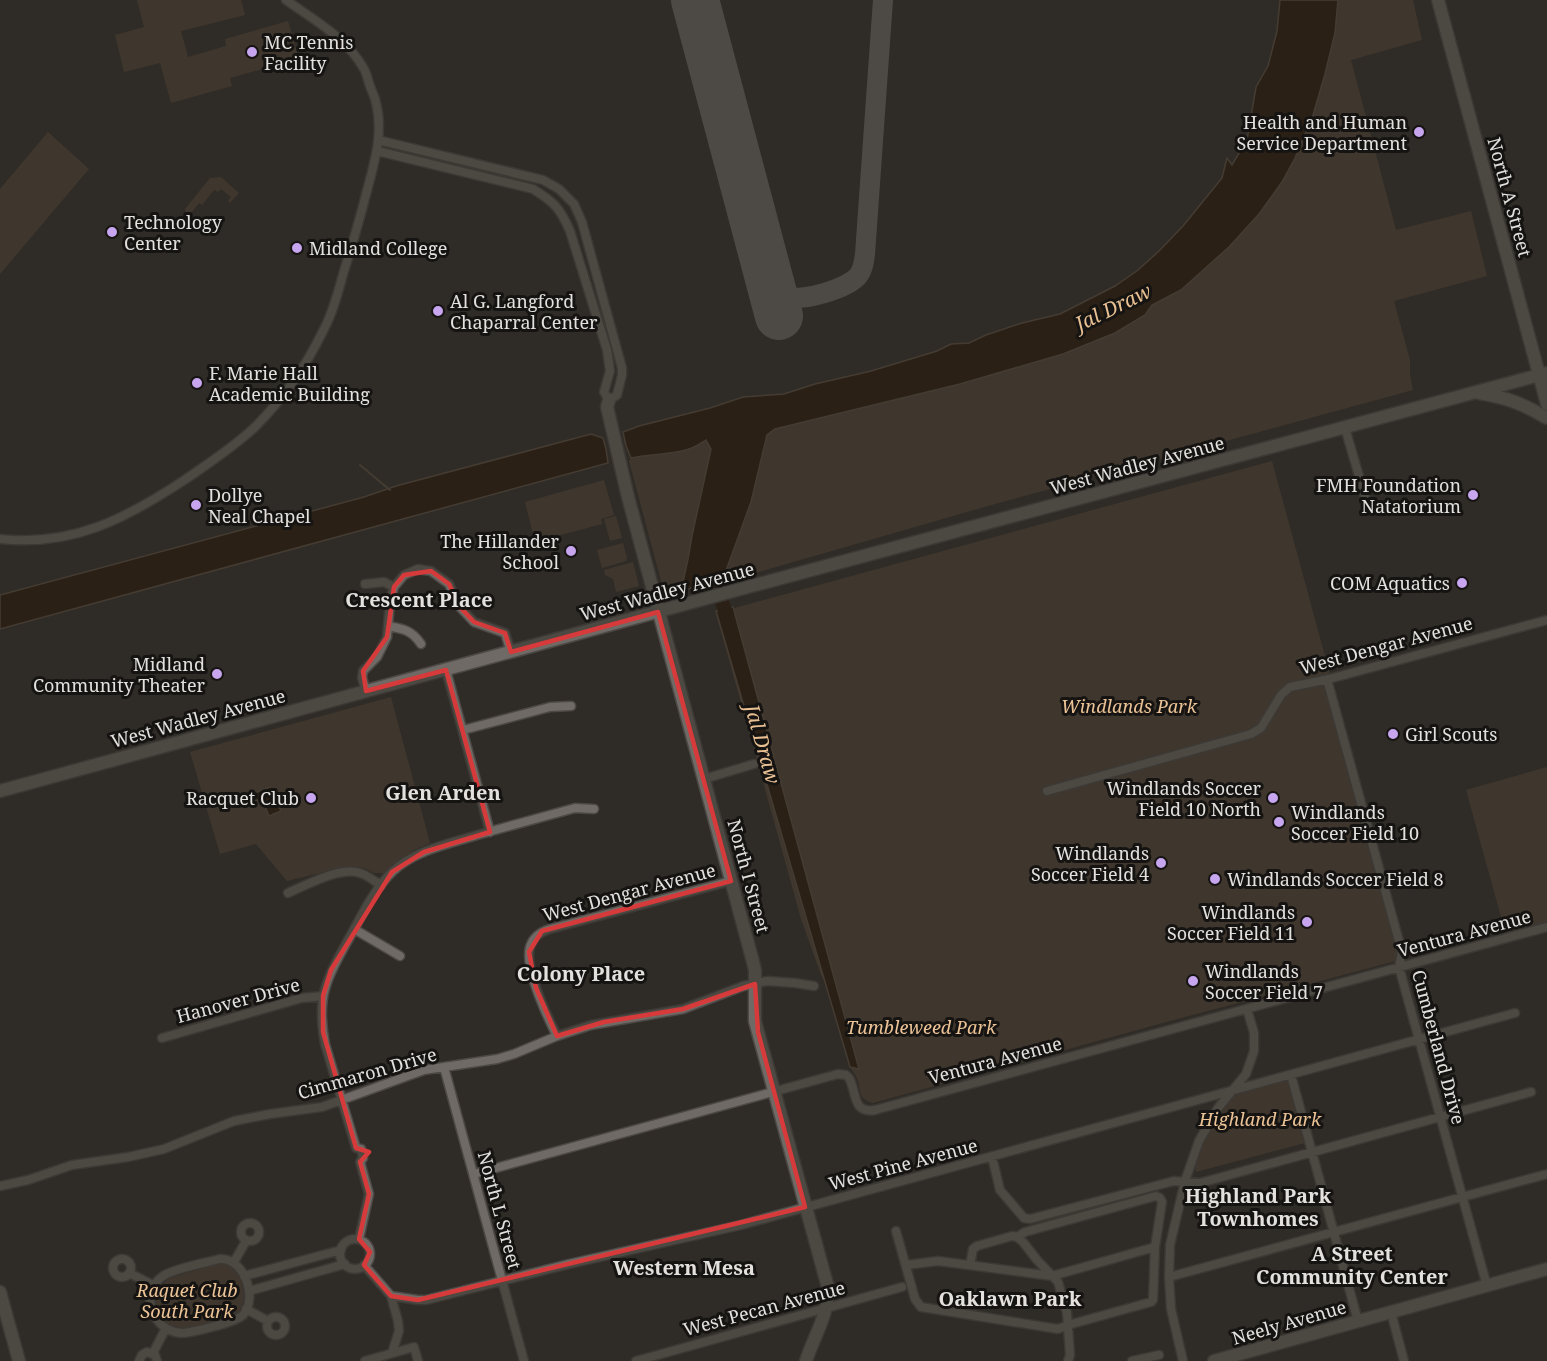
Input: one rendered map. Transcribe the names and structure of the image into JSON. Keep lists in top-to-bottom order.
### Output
{
  "streets": {
    "main road": [
      "North A Street",
      "West Wadley Avenue",
      "North I Street",
      "Neely Avenue"
    ],
    "street": [
      "West Dengar Avenue",
      "Ventura Avenue",
      "Hanover Drive",
      "Cumberland Drive",
      "Cimmaron Drive",
      "West Pine Avenue",
      "North L Street",
      "West Pecan Avenue"
    ]
  },
  "crossings": [
    ["North A Street", "West Wadley Avenue"],
    ["West Wadley Avenue", "North I Street"],
    ["West Dengar Avenue", "North I Street"],
    ["West Dengar Avenue", "Cumberland Drive"],
    ["West Dengar Avenue", "Cimmaron Drive"],
    ["North I Street", "Ventura Avenue"],
    ["North I Street", "Cimmaron Drive"],
    ["North I Street", "West Pine Avenue"],
    ["North I Street", "West Pecan Avenue"],
    ["Ventura Avenue", "Cumberland Drive"],
    ["Ventura Avenue", "North L Street"],
    ["Cumberland Drive", "West Pine Avenue"],
    ["Cumberland Drive", "Neely Avenue"],
    ["Cimmaron Drive", "North L Street"],
    ["West Pine Avenue", "North L Street"]
  ],
  "districts": [
    "Crescent Place",
    "Glen Arden",
    "Colony Place",
    "Highland Park Townhomes",
    "A Street Community Center",
    "Western Mesa",
    "Oaklawn Park"
  ],
  "water": ["Jal Draw"],
  "parks": [
    "Windlands Park",
    "Tumbleweed Park",
    "Highland Park",
    "Raquet Club South Park"
  ],
  "places": [
    "MC Tennis Facility",
    "Health and Human Service Department",
    "Technology Center",
    "Midland College",
    "Al G. Langford Chaparral Center",
    "F. Marie Hall Academic Building",
    "FMH Foundation Natatorium",
    "Dollye Neal Chapel",
    "The Hillander School",
    "COM Aquatics",
    "Midland Community Theater",
    "Girl Scouts",
    "Racquet Club",
    "Windlands Soccer Field 10 North",
    "Windlands Soccer Field 10",
    "Windlands Soccer Field 4",
    "Windlands Soccer Field 8",
    "Windlands Soccer Field 11",
    "Windlands Soccer Field 7"
  ]
}
